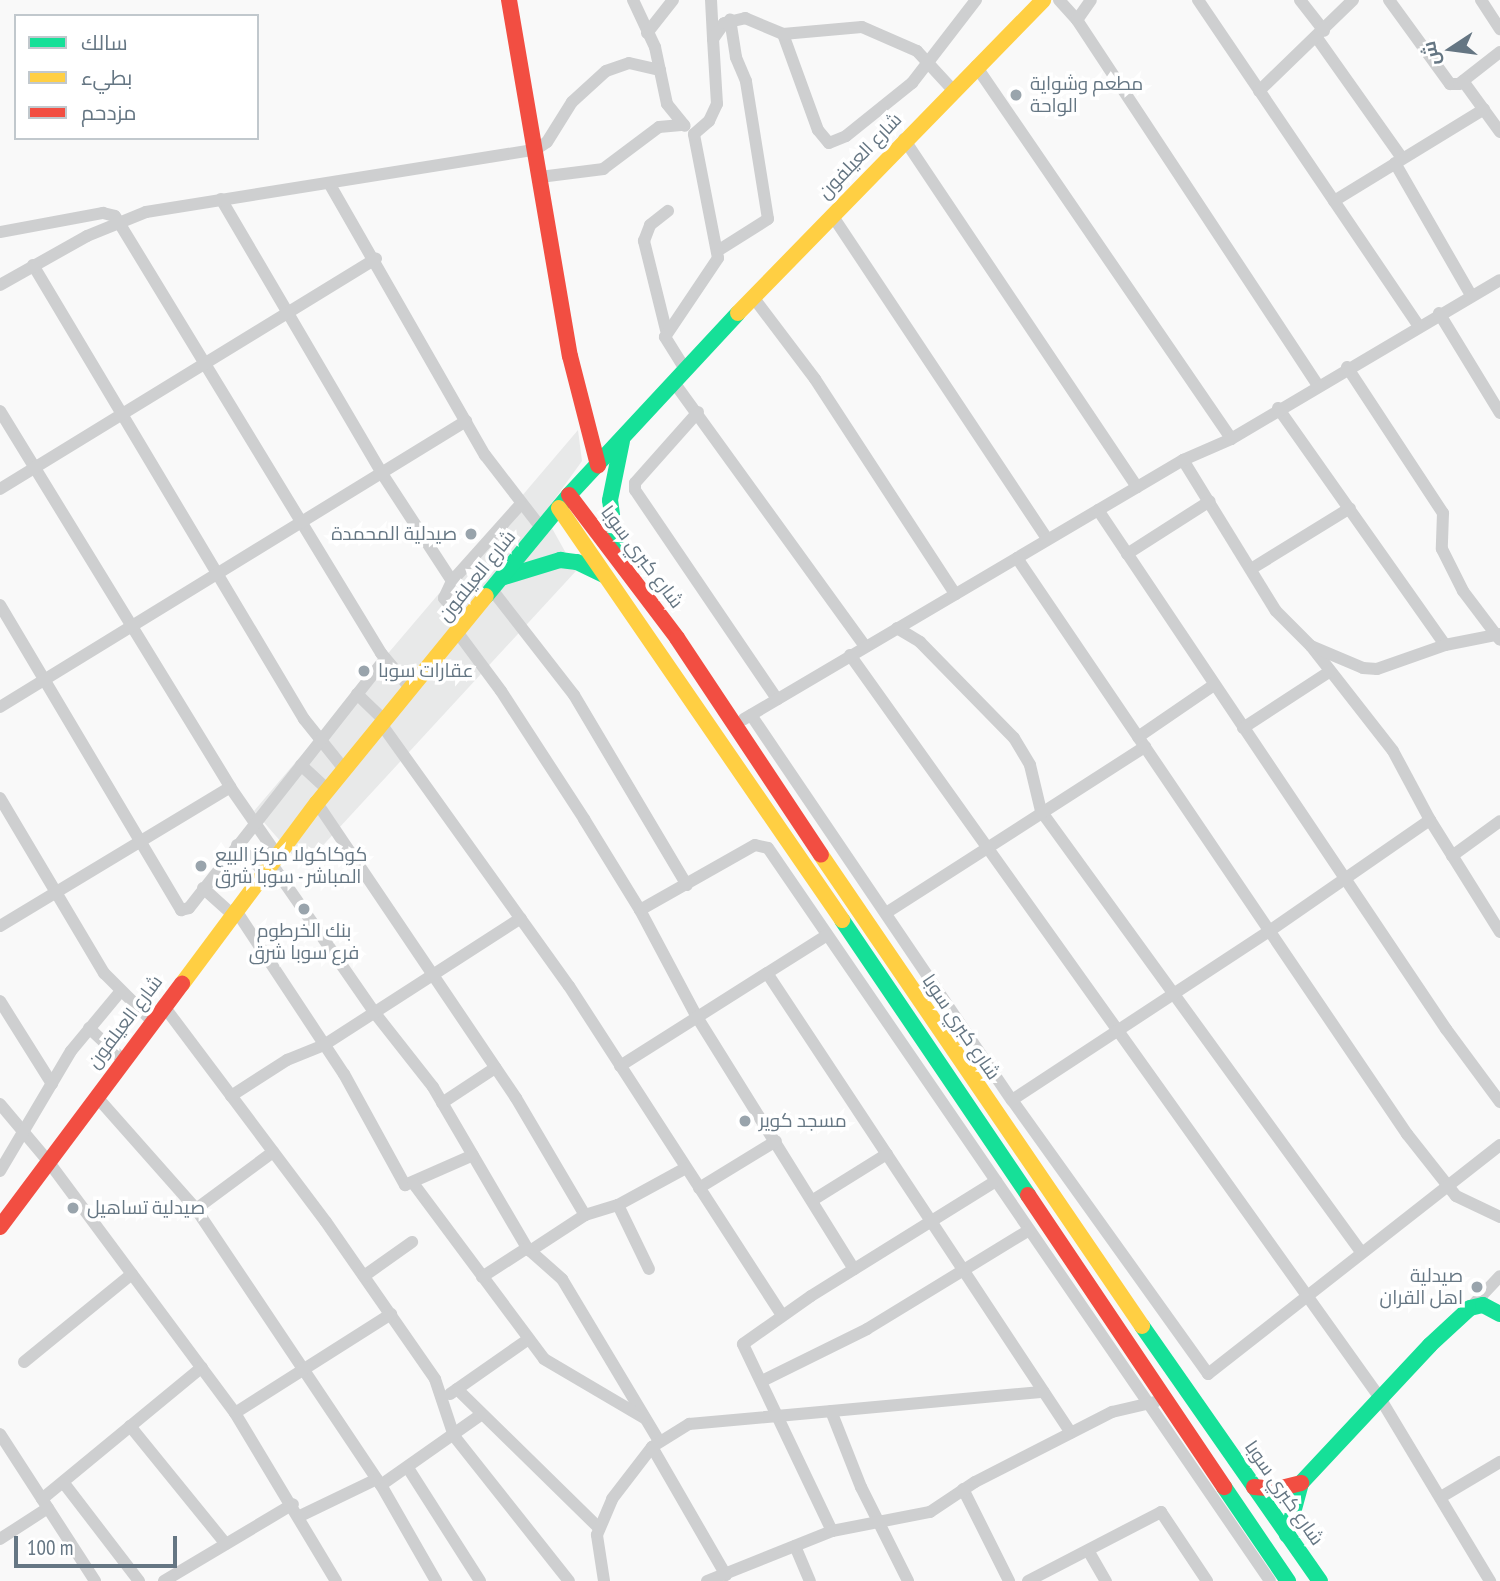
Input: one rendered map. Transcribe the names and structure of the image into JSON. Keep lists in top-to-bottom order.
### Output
{
  "streets": {
    "main road": ["شارع العيلفون", "شارع كبري سوبا"]
  },
  "crossings": [
    ["شارع العيلفون", "شارع كبري سوبا"]
  ],
  "places": [
    "مطعم وشواية الواحة",
    "صيدلية المحمدة",
    "عقارات سوبا",
    "كوكاكولا مركز البيع المباشر - سوبا شرق",
    "بنك الخرطوم فرع سوبا شرق",
    "مسجد كوير",
    "صيدلية تساهيل",
    "صيدلية اهل القران"
  ],
  "legend": ["سالك", "بطيء", "مزدحم"],
  "scale_bar": "100 m",
  "north": "left"
}
